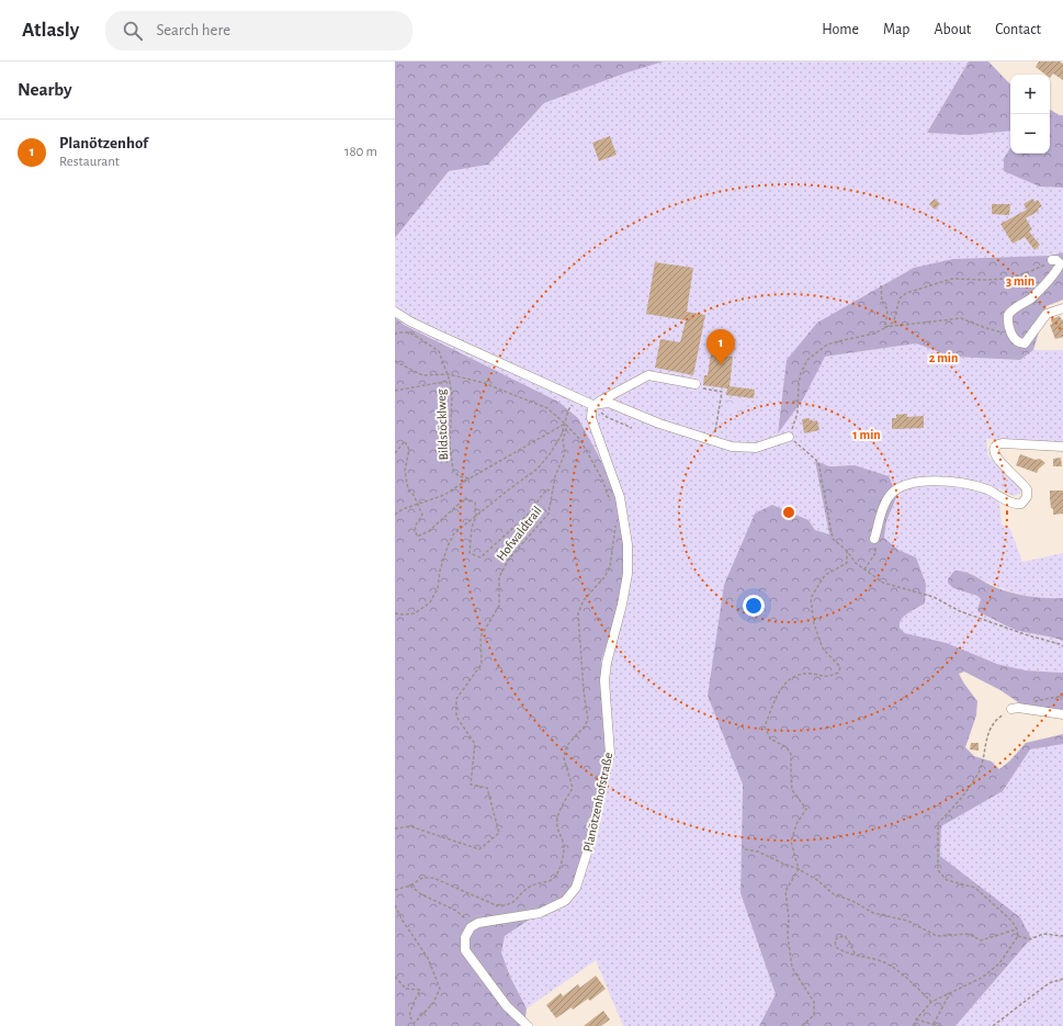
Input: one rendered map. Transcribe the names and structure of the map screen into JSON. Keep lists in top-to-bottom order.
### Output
{
  "streets": {
    "street": ["Planötzenhofstraße"],
    "path": ["Bildstöcklweg", "Hofwaldtrail"]
  },
  "page": {
    "header": "Atlasly",
    "search": "Search here",
    "nav": [
      "Home",
      "Map",
      "About",
      "Contact"
    ],
    "heading": "Nearby",
    "map_buttons": ["+", "−"],
    "list": [
      {
        "mark": "1",
        "name": "Planötzenhof",
        "note": "Restaurant",
        "value": "180 m"
      }
    ],
    "pins": "1"
  },
  "rings": ["3 min", "2 min", "1 min"]
}
